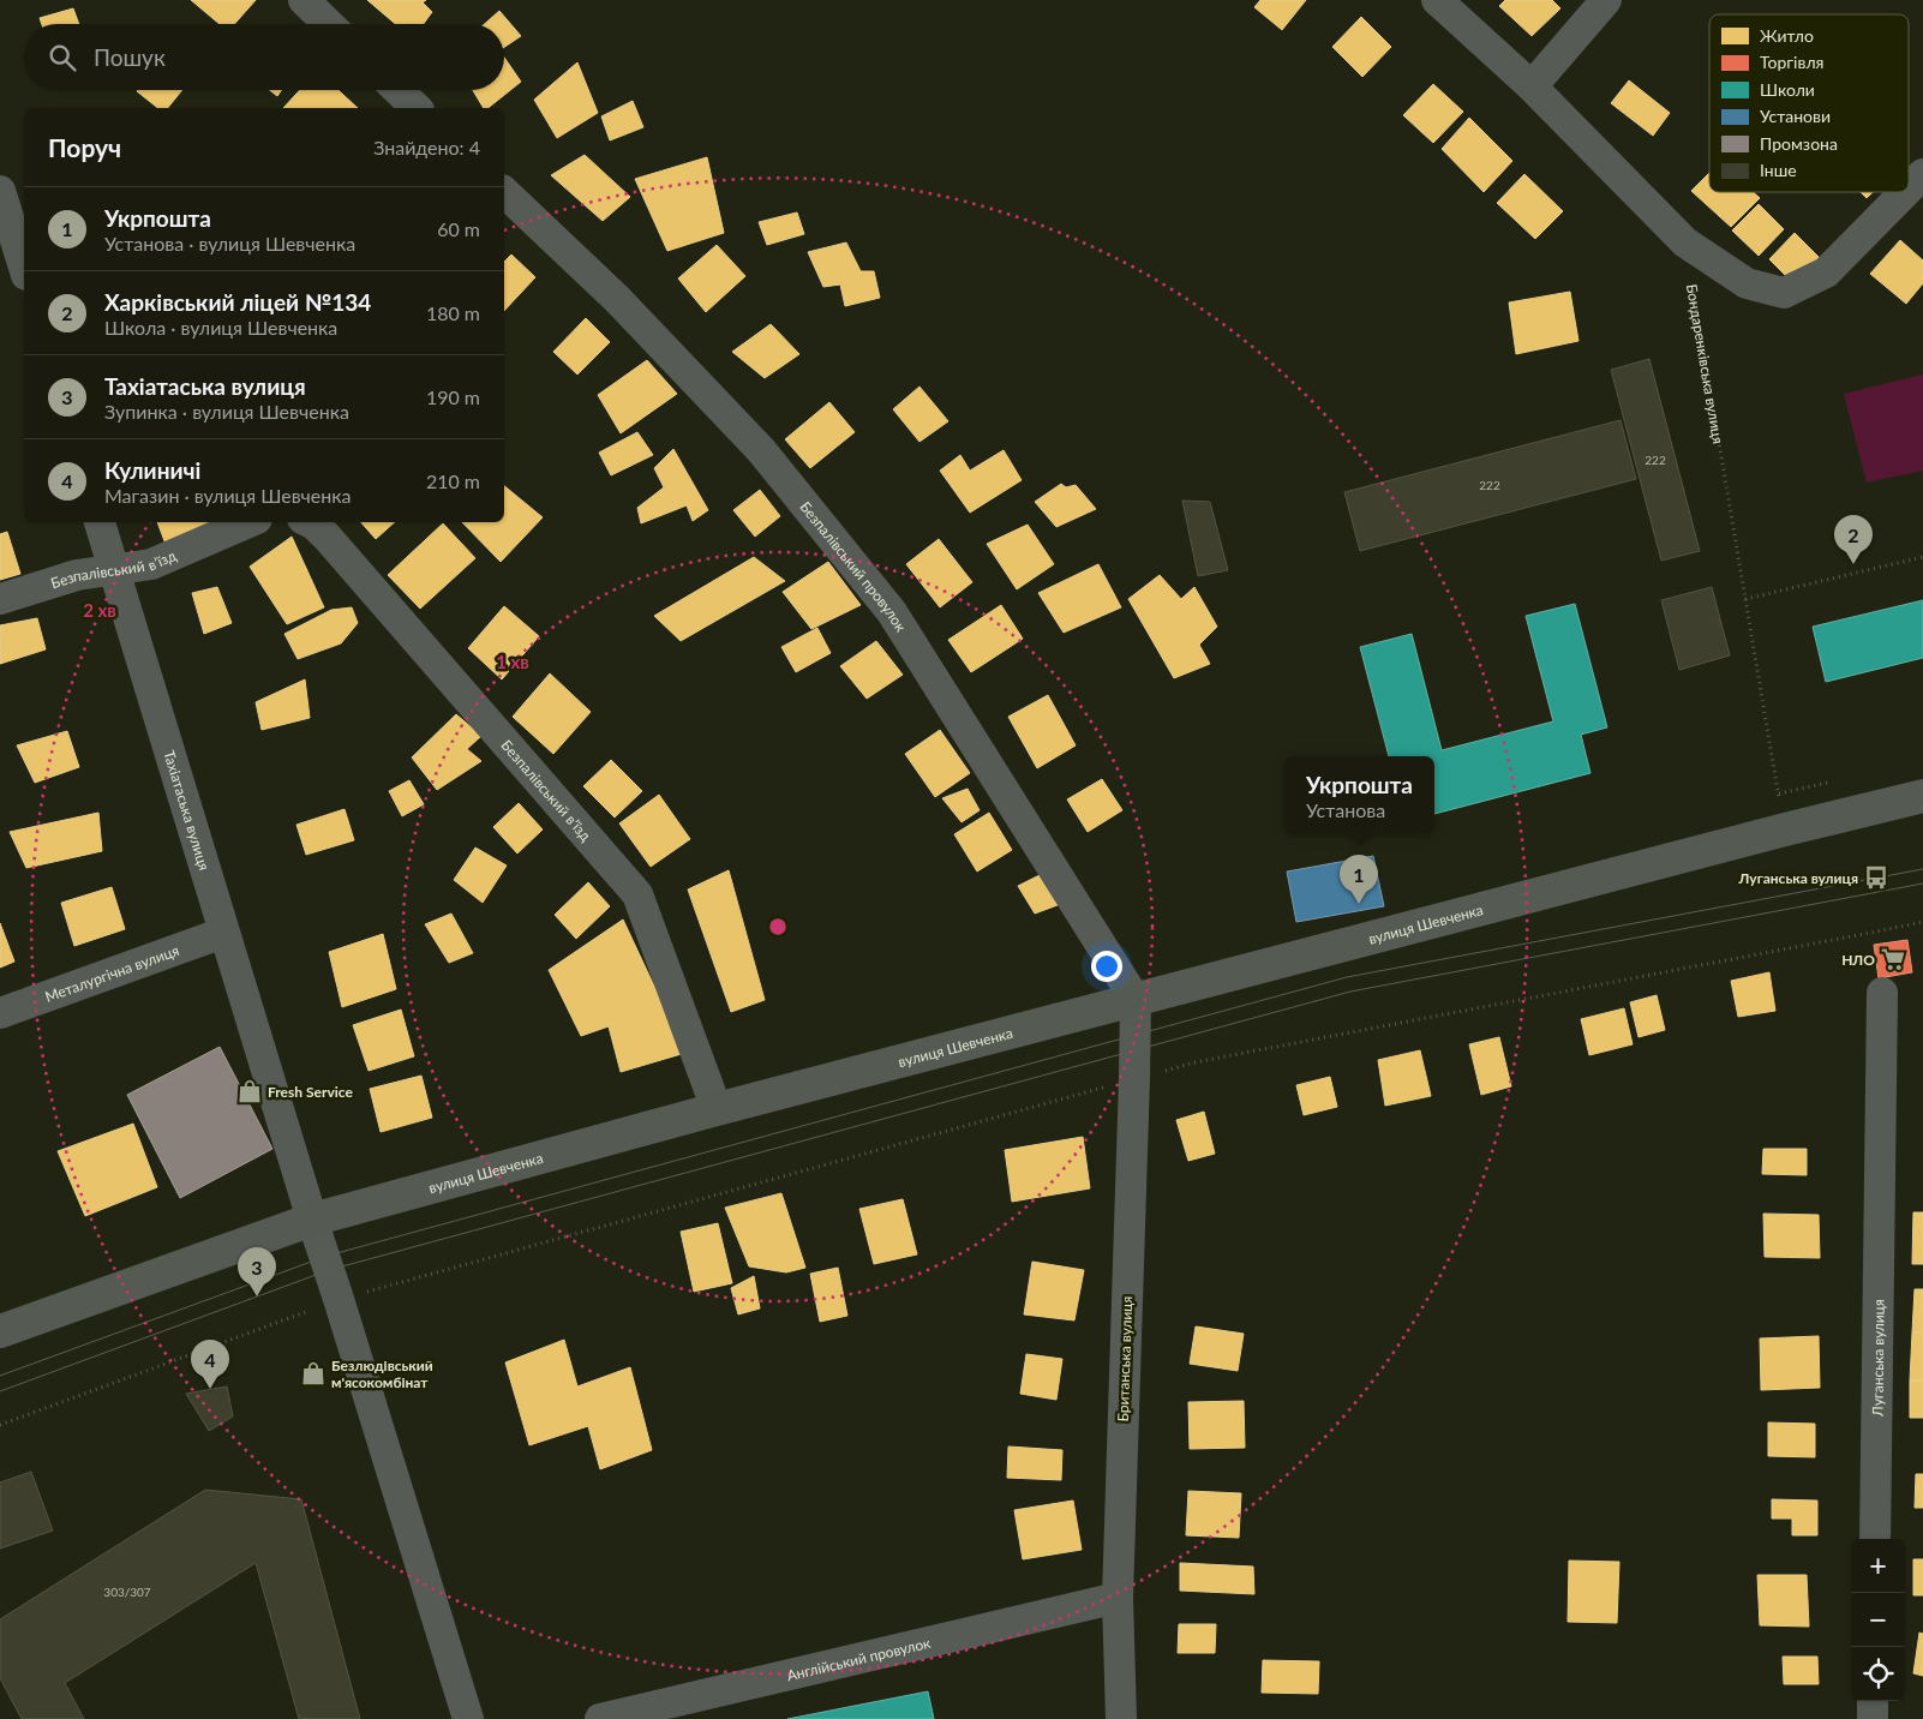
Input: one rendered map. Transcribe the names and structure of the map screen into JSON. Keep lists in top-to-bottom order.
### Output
{
  "streets": {
    "main road": ["вулиця Шевченка"],
    "street": [
      "Безпалівський провулок",
      "Безпалівський в’їзд",
      "Тахіатаська вулиця",
      "Металургічна вулиця",
      "Британська вулиця",
      "Луганська вулиця",
      "Англійський провулок"
    ],
    "path": ["Бондаренківська вулиця"]
  },
  "crossings": [
    ["Бондаренківська вулиця", "вулиця Шевченка"],
    ["Безпалівський провулок", "вулиця Шевченка"],
    ["Безпалівський провулок", "Британська вулиця"],
    ["Безпалівський в’їзд", "Тахіатаська вулиця"],
    ["Безпалівський в’їзд", "вулиця Шевченка"],
    ["Тахіатаська вулиця", "вулиця Шевченка"],
    ["Тахіатаська вулиця", "Металургічна вулиця"],
    ["вулиця Шевченка", "Британська вулиця"],
    ["Британська вулиця", "Англійський провулок"]
  ],
  "places": {
    "bus stop": ["Луганська вулиця"],
    "supermarket": ["НЛО"],
    "shop": ["Fresh Service", "Безлюдівський м'ясокомбінат"]
  },
  "house_numbers": ["222", "222", "303/307"],
  "legend": [
    "Житло",
    "Торгівля",
    "Школи",
    "Установи",
    "Промзона",
    "Інше"
  ],
  "page": {
    "search": "Пошук",
    "heading": ["Поруч", "Знайдено: 4"],
    "list": [
      {
        "mark": "1",
        "name": "Укрпошта",
        "note": "Установа · вулиця Шевченка",
        "value": "60 m"
      },
      {
        "mark": "2",
        "name": "Харківський ліцей №134",
        "note": "Школа · вулиця Шевченка",
        "value": "180 m"
      },
      {
        "mark": "3",
        "name": "Тахіатаська вулиця",
        "note": "Зупинка · вулиця Шевченка",
        "value": "190 m"
      },
      {
        "mark": "4",
        "name": "Кулиничі",
        "note": "Магазин · вулиця Шевченка",
        "value": "210 m"
      }
    ],
    "pins": [
      "2",
      "1",
      "3",
      "4"
    ],
    "popup": ["Укрпошта", "Установа"],
    "map_buttons": ["+", "−"]
  },
  "rings": ["2 хв", "1 хв"]
}
